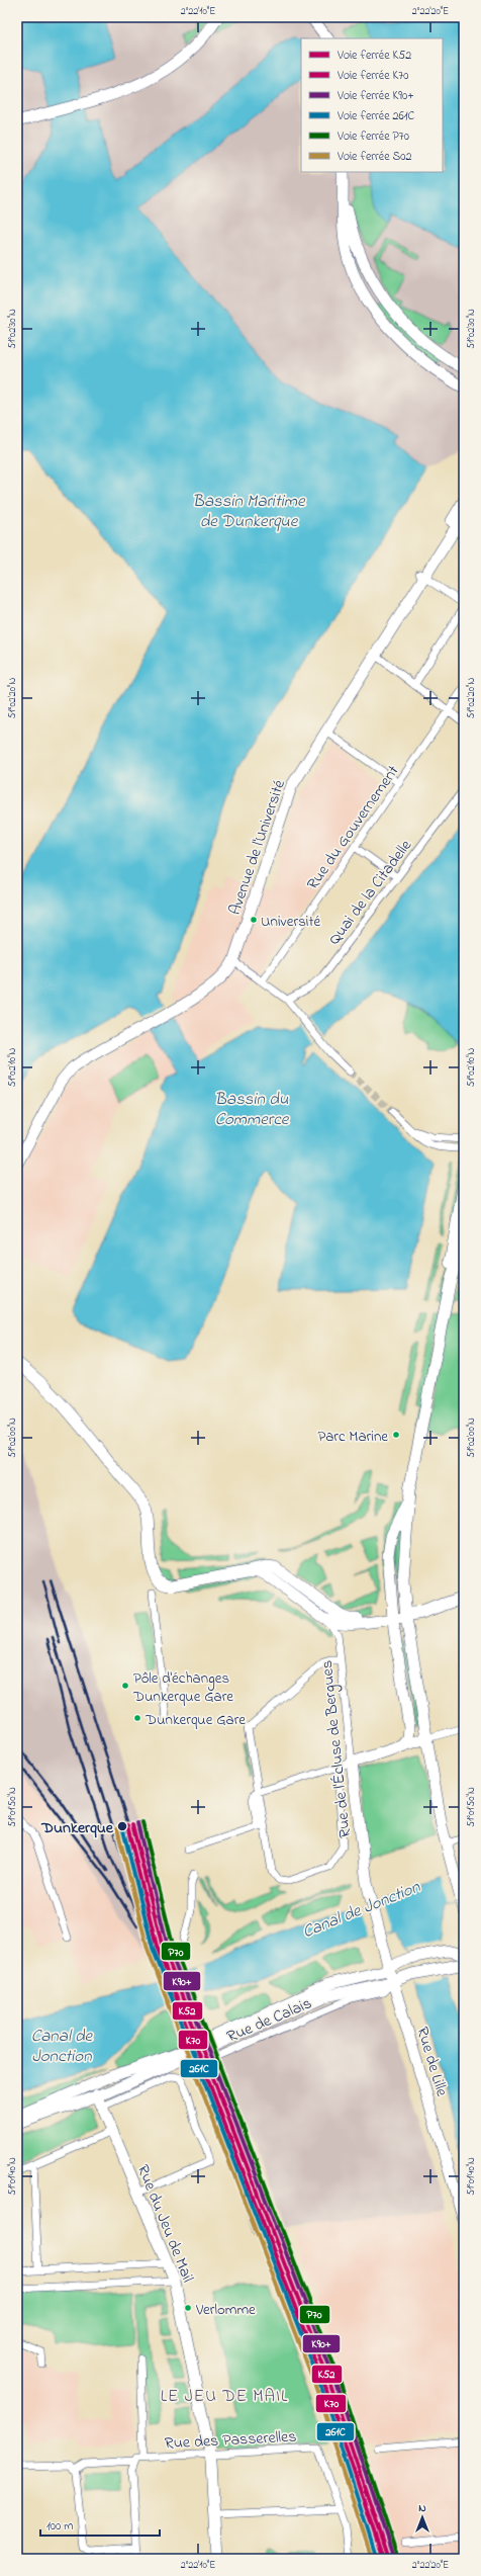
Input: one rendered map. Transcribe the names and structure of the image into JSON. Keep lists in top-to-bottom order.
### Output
{
  "streets": {
    "main road": [
      "Avenue de l'Université",
      "Rue de l'Écluse de Bergues",
      "Rue de Lille",
      "Rue du Jeu de Mail"
    ],
    "street": [
      "Rue du Gouvernement",
      "Quai de la Citadelle",
      "Rue de Calais",
      "Rue des Passerelles"
    ]
  },
  "crossings": [
    ["Rue de l'Écluse de Bergues", "Rue de Lille"],
    ["Rue de Calais", "Rue de Lille"],
    ["Rue du Jeu de Mail", "Rue des Passerelles"]
  ],
  "districts": ["LE JEU DE MAIL"],
  "water": ["Bassin Maritime de Dunkerque", "Bassin du Commerce", "Canal de Jonction"],
  "places": [
    "Université",
    "Parc Marine",
    "Pôle d'échanges Dunkerque Gare",
    "Dunkerque Gare",
    "Dunkerque",
    "Verlomme"
  ],
  "lines": [
    "rail line P70",
    "rail line K90+",
    "rail line K52",
    "rail line K70",
    "rail line 261C",
    "rail line S02"
  ],
  "legend": [
    "Voie ferrée K52",
    "Voie ferrée K70",
    "Voie ferrée K90+",
    "Voie ferrée 261C",
    "Voie ferrée P70",
    "Voie ferrée S02"
  ],
  "scale_bar": "100 m",
  "north": "top",
  "coordinates": [
    "2°22'10\"E",
    "2°22'20\"E",
    "51°02'30\"N",
    "51°02'20\"N",
    "51°02'10\"N",
    "51°02'00\"N",
    "51°01'50\"N",
    "51°01'40\"N"
  ]
}
